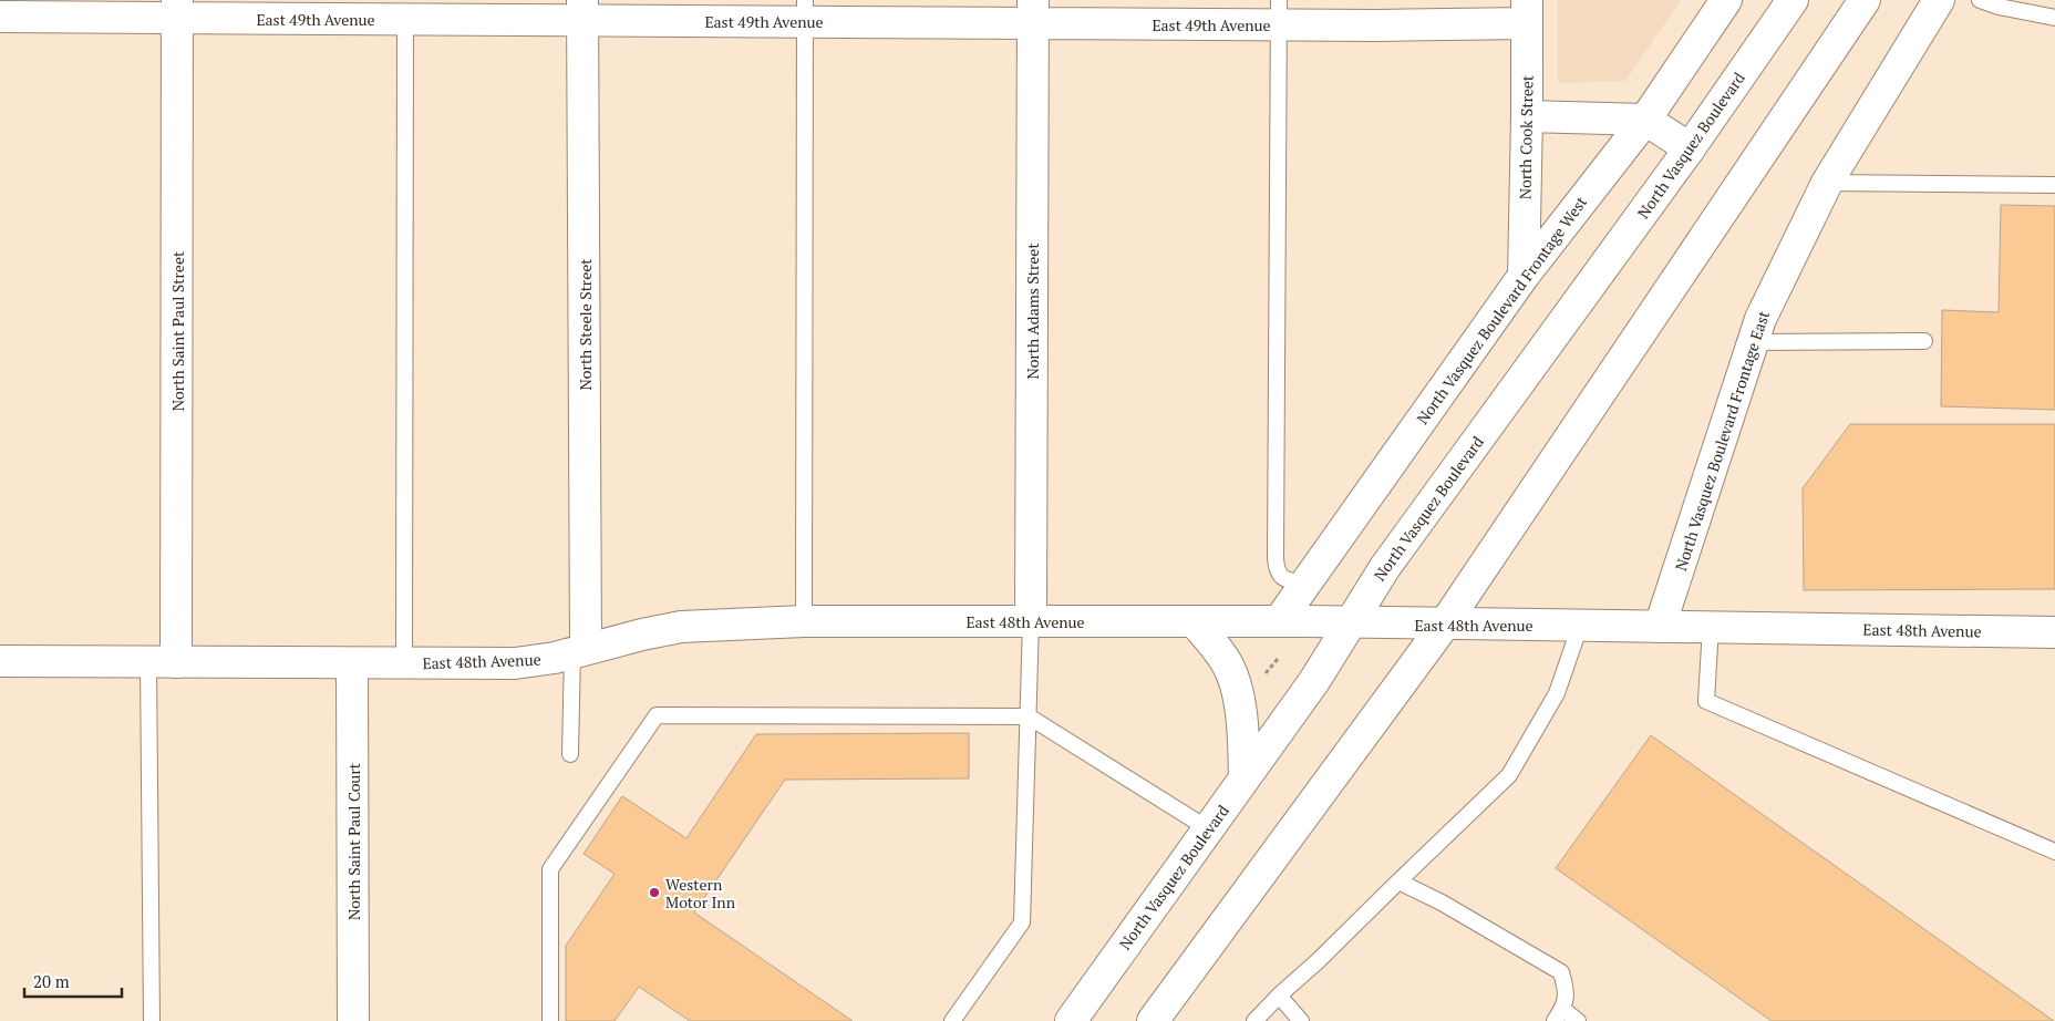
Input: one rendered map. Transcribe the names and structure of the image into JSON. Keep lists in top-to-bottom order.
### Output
{
  "streets": {
    "main road": [
      "East 49th Avenue",
      "North Cook Street",
      "North Vasquez Boulevard",
      "North Vasquez Boulevard Frontage West",
      "North Adams Street",
      "North Steele Street",
      "North Saint Paul Street",
      "North Vasquez Boulevard Frontage East",
      "East 48th Avenue",
      "North Saint Paul Court"
    ]
  },
  "crossings": [
    ["East 49th Avenue", "North Cook Street"],
    ["East 49th Avenue", "North Adams Street"],
    ["East 49th Avenue", "North Steele Street"],
    ["East 49th Avenue", "North Saint Paul Street"],
    ["North Cook Street", "North Vasquez Boulevard Frontage West"],
    ["North Vasquez Boulevard", "East 48th Avenue"],
    ["North Vasquez Boulevard Frontage West", "East 48th Avenue"],
    ["North Adams Street", "East 48th Avenue"],
    ["North Steele Street", "East 48th Avenue"],
    ["North Saint Paul Street", "East 48th Avenue"],
    ["North Vasquez Boulevard Frontage East", "East 48th Avenue"],
    ["East 48th Avenue", "North Saint Paul Court"]
  ],
  "places": ["Western Motor Inn"],
  "scale_bar": "20 m"
}
